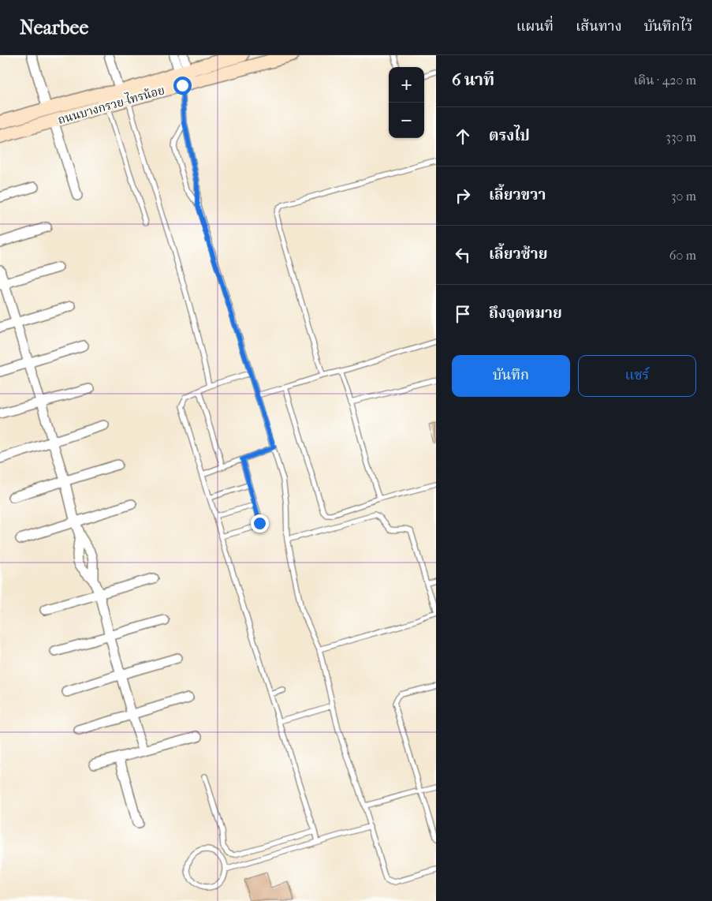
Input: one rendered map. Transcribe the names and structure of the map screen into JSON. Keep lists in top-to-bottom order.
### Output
{
  "streets": {
    "main road": ["ถนนบางกรวย-ไทรน้อย"]
  },
  "page": {
    "header": "Nearbee",
    "nav": ["แผนที่", "เส้นทาง", "บันทึกไว้"],
    "heading": ["6 นาที", "เดิน · 420 m"],
    "map_buttons": ["+", "−"],
    "list": [
      ["ตรงไป", "330 m"],
      ["เลี้ยวขวา", "30 m"],
      ["เลี้ยวซ้าย", "60 m"],
      "ถึงจุดหมาย"
    ],
    "buttons": ["บันทึก", "แชร์"]
  }
}
